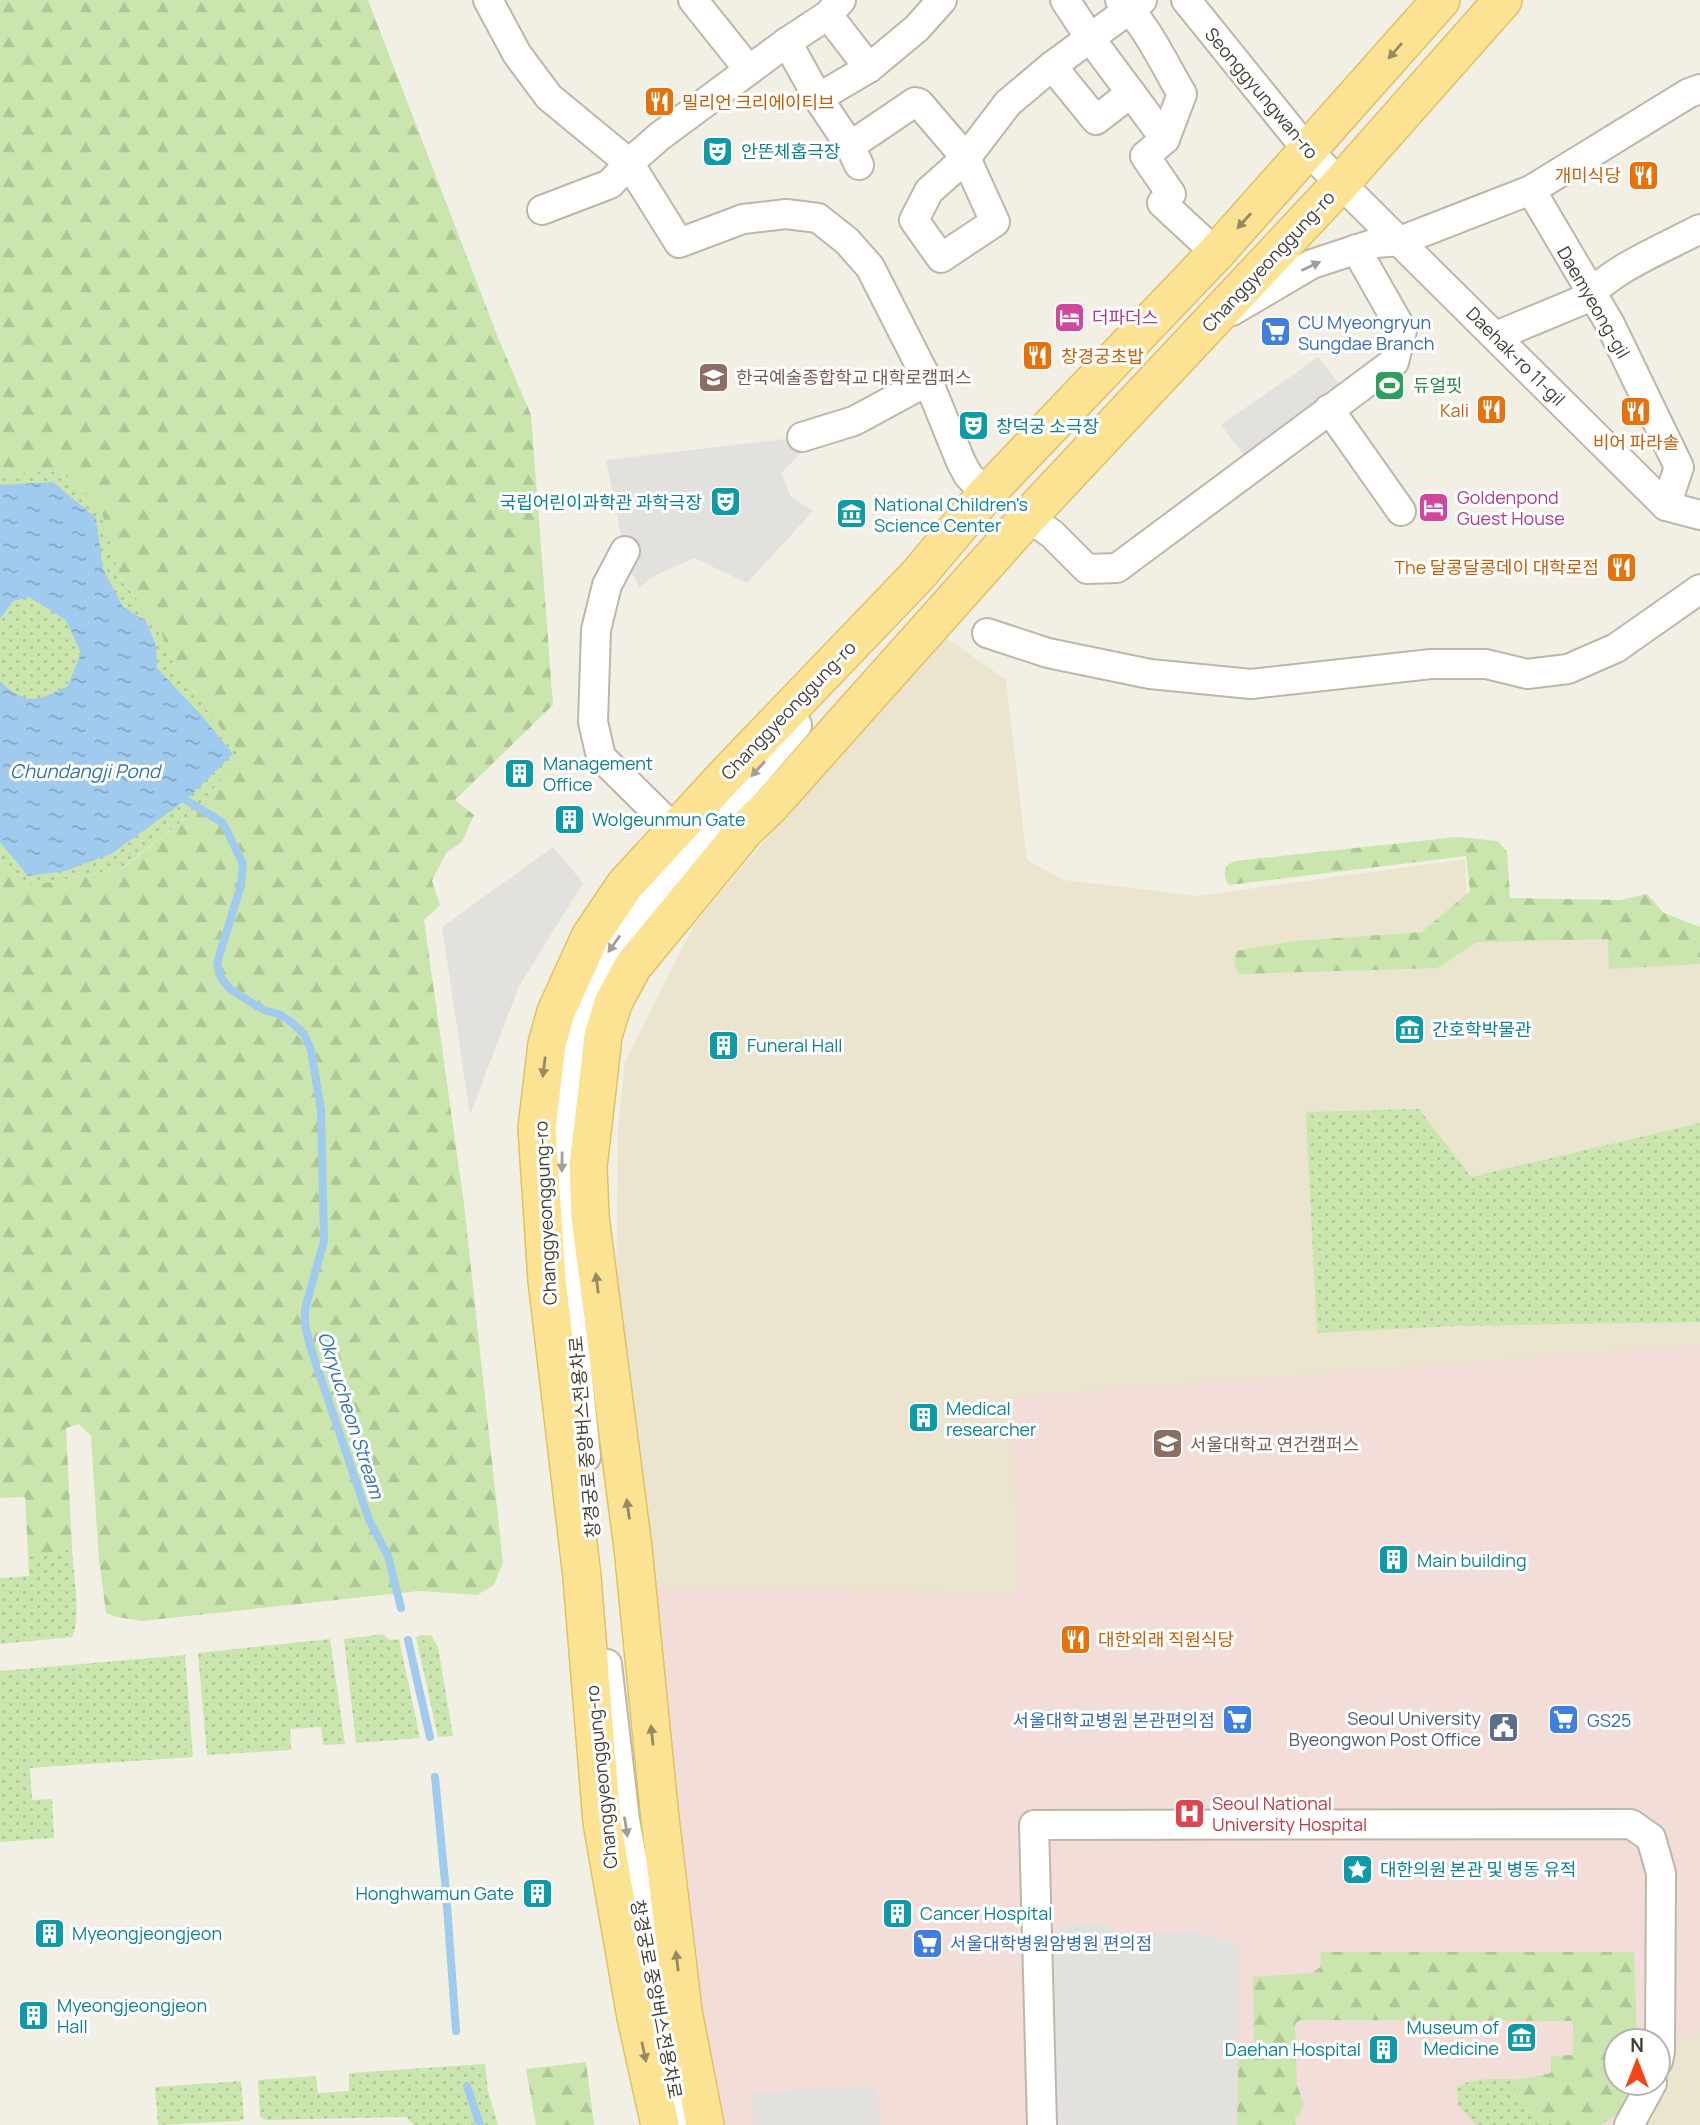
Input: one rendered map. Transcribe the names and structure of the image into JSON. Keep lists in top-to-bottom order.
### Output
{
  "streets": {
    "main road": ["Changgyeonggung-ro"],
    "street": [
      "Seonggyungwan-ro",
      "Daemyeong-gil",
      "Daehak-ro 11-gil",
      "창경궁로 중앙버스전용차로"
    ]
  },
  "crossings": [
    ["Seonggyungwan-ro", "Changgyeonggung-ro"],
    ["Seonggyungwan-ro", "Daehak-ro 11-gil"],
    ["Changgyeonggung-ro", "Daehak-ro 11-gil"],
    ["Changgyeonggung-ro", "창경궁로 중앙버스전용차로"],
    ["Daemyeong-gil", "Daehak-ro 11-gil"]
  ],
  "one_way": ["창경궁로 중앙버스전용차로"],
  "water": ["Chundangji Pond", "Okryucheon Stream"],
  "places": {
    "restaurant": [
      "밀리언 크리에이티브",
      "개미식당",
      "창경궁초밥",
      "Kali",
      "비어 파라솔",
      "The 달콩달콩데이 대학로점",
      "대한외래 직원식당"
    ],
    "theatre": ["안똔체홉극장", "창덕궁 소극장", "국립어린이과학관 과학극장"],
    "hotel": ["더파더스", "Goldenpond Guest House"],
    "supermarket": [
      "CU Myeongryun Sungdae Branch",
      "서울대학교병원 본관편의점",
      "GS25",
      "서울대학병원암병원 편의점"
    ],
    "school or university": ["한국예술종합학교 대학로캠퍼스", "서울대학교 연건캠퍼스"],
    "sports": ["듀얼핏"],
    "museum": ["National Children's Science Center", "간호학박물관", "Museum of Medicine"],
    "building": [
      "Management Office",
      "Wolgeunmun Gate",
      "Funeral Hall",
      "Medical researcher",
      "Main building",
      "Honghwamun Gate",
      "Cancer Hospital",
      "Myeongjeongjeon",
      "Myeongjeongjeon Hall",
      "Daehan Hospital"
    ],
    "public building": ["Seoul University Byeongwon Post Office"],
    "hospital": ["Seoul National University Hospital"],
    "place": ["대한의원 본관 및 병동 유적"]
  },
  "north": "top"
}
